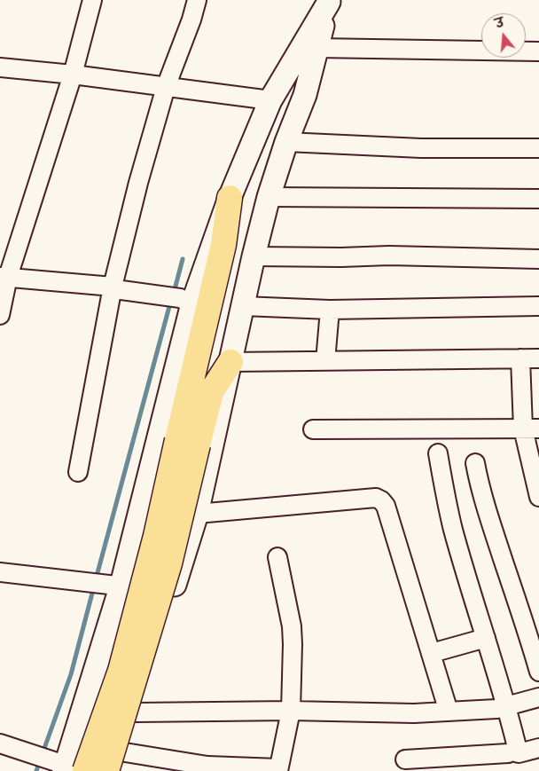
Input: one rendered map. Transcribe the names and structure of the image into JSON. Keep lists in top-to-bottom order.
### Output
{
  "north": "top"
}
